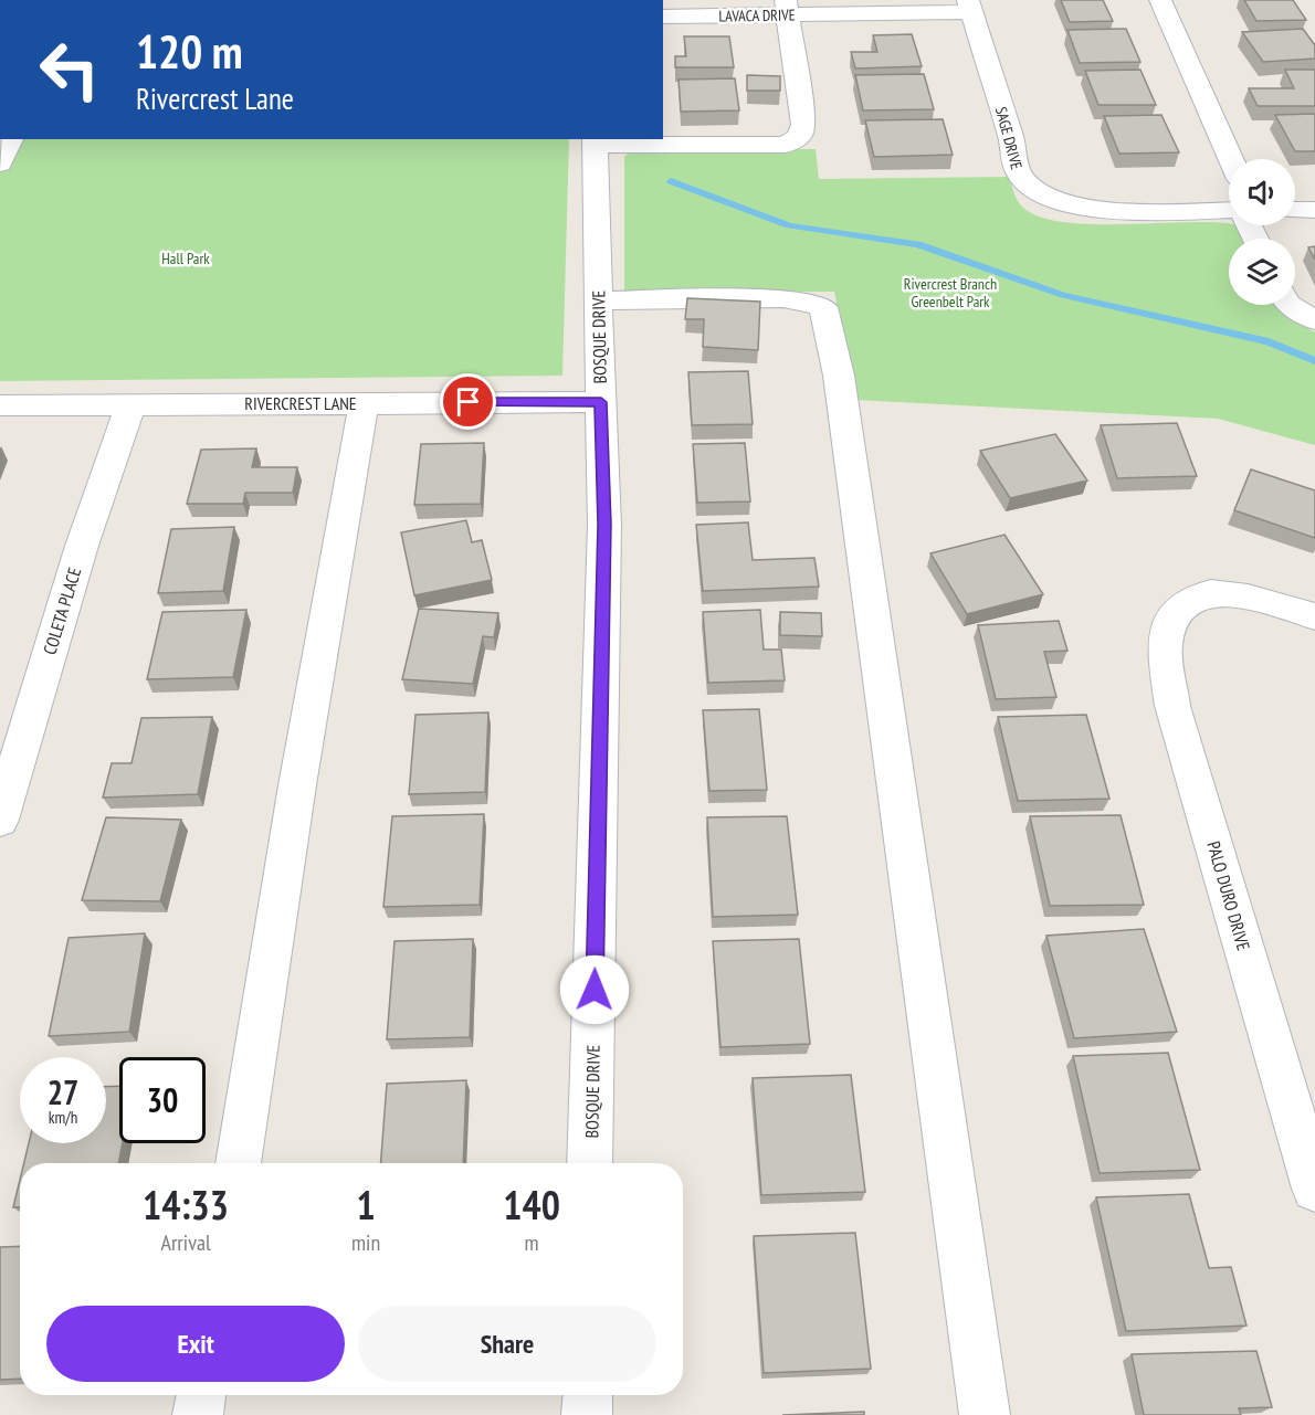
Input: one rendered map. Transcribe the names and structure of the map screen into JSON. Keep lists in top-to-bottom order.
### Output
{
  "streets": {
    "street": [
      "LAVACA DRIVE",
      "SAGE DRIVE",
      "BOSQUE DRIVE",
      "RIVERCREST LANE",
      "COLETA PLACE",
      "PALO DURO DRIVE"
    ]
  },
  "crossings": [
    ["LAVACA DRIVE", "SAGE DRIVE"],
    ["BOSQUE DRIVE", "RIVERCREST LANE"],
    ["RIVERCREST LANE", "COLETA PLACE"]
  ],
  "parks": ["Hall Park", "Rivercrest Branch Greenbelt Park"],
  "page": {
    "turn": ["120 m", "Rivercrest Lane"],
    "speed": "27 km/h",
    "limit": "30",
    "eta": [
      "14:33",
      "Arrival",
      "1",
      "min",
      "140",
      "m"
    ],
    "buttons": ["Exit", "Share"]
  }
}
